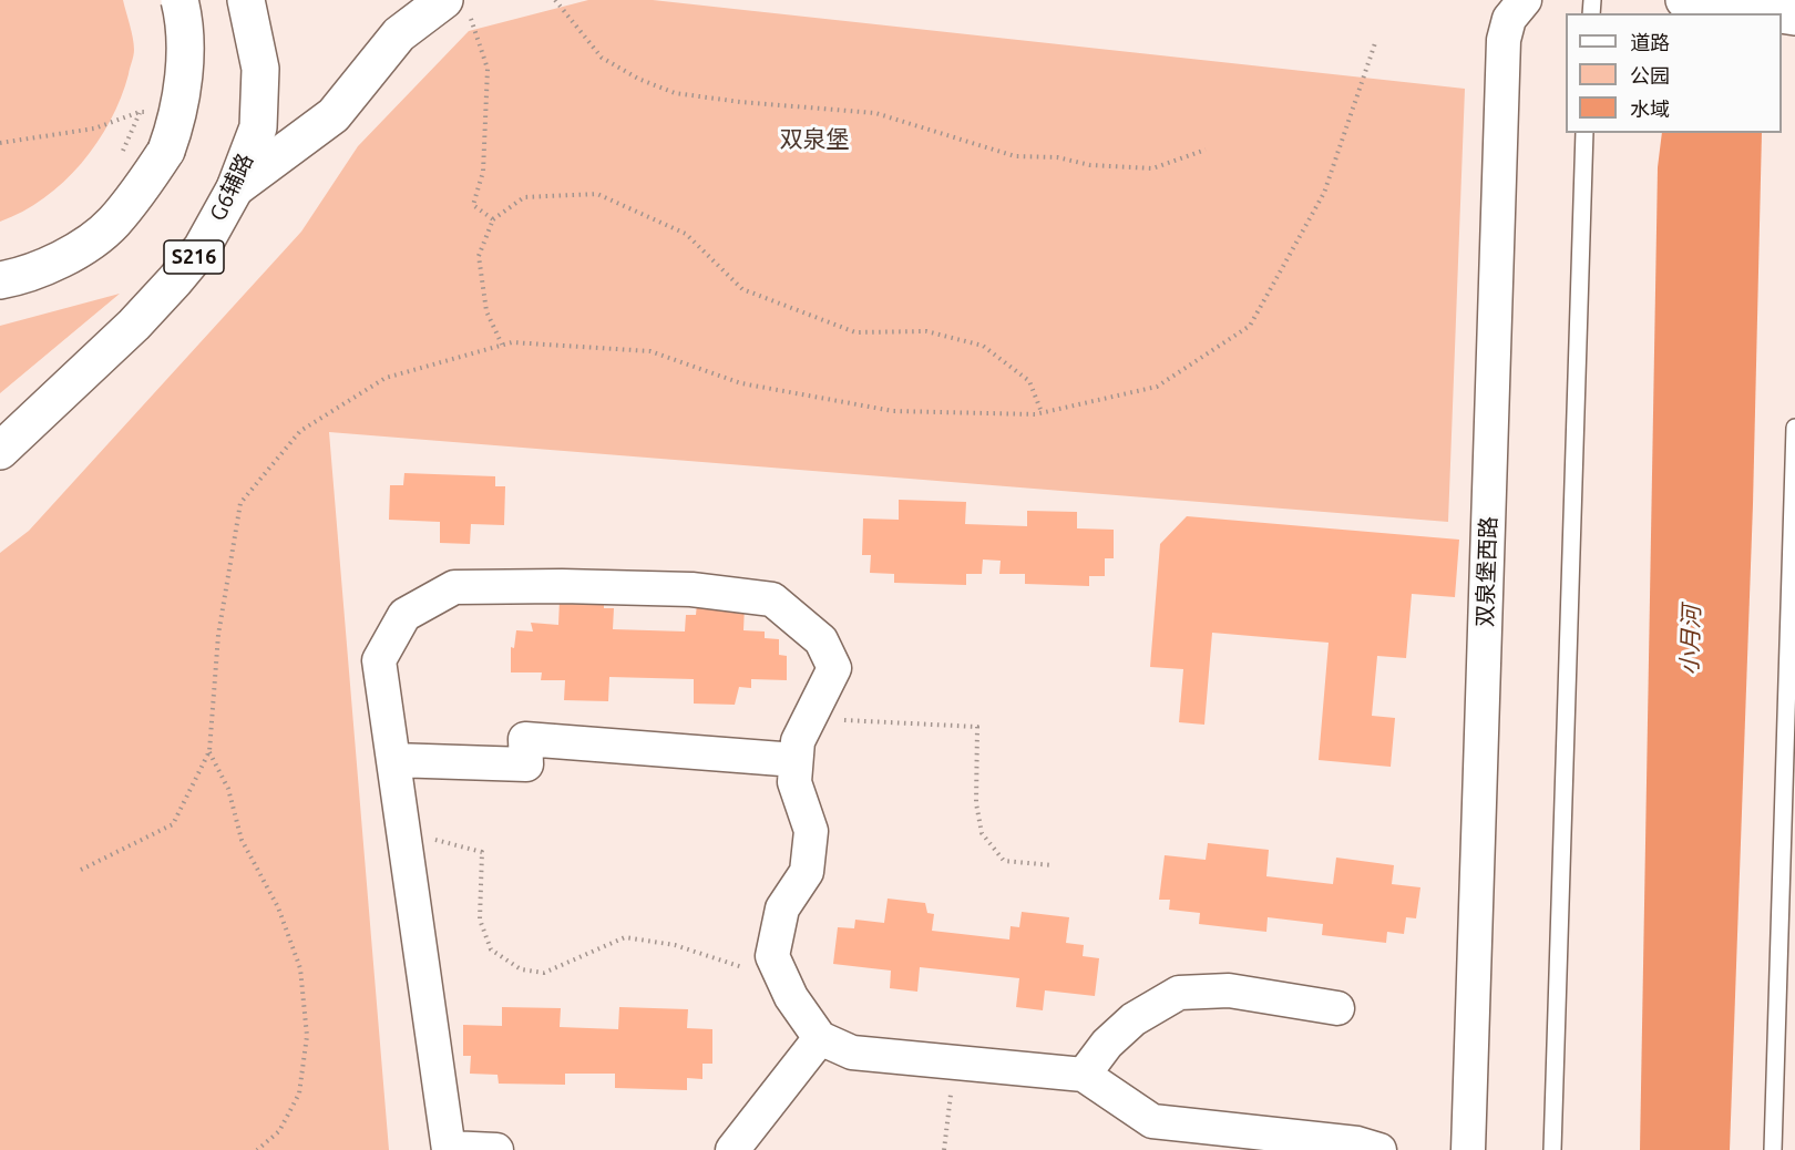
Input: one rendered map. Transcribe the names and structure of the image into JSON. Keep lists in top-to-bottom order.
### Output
{
  "streets": {
    "main road": ["G6辅路", "S216"],
    "street": ["双泉堡西路"]
  },
  "districts": ["双泉堡"],
  "water": ["小月河"],
  "legend": ["道路", "公园", "水域"]
}
